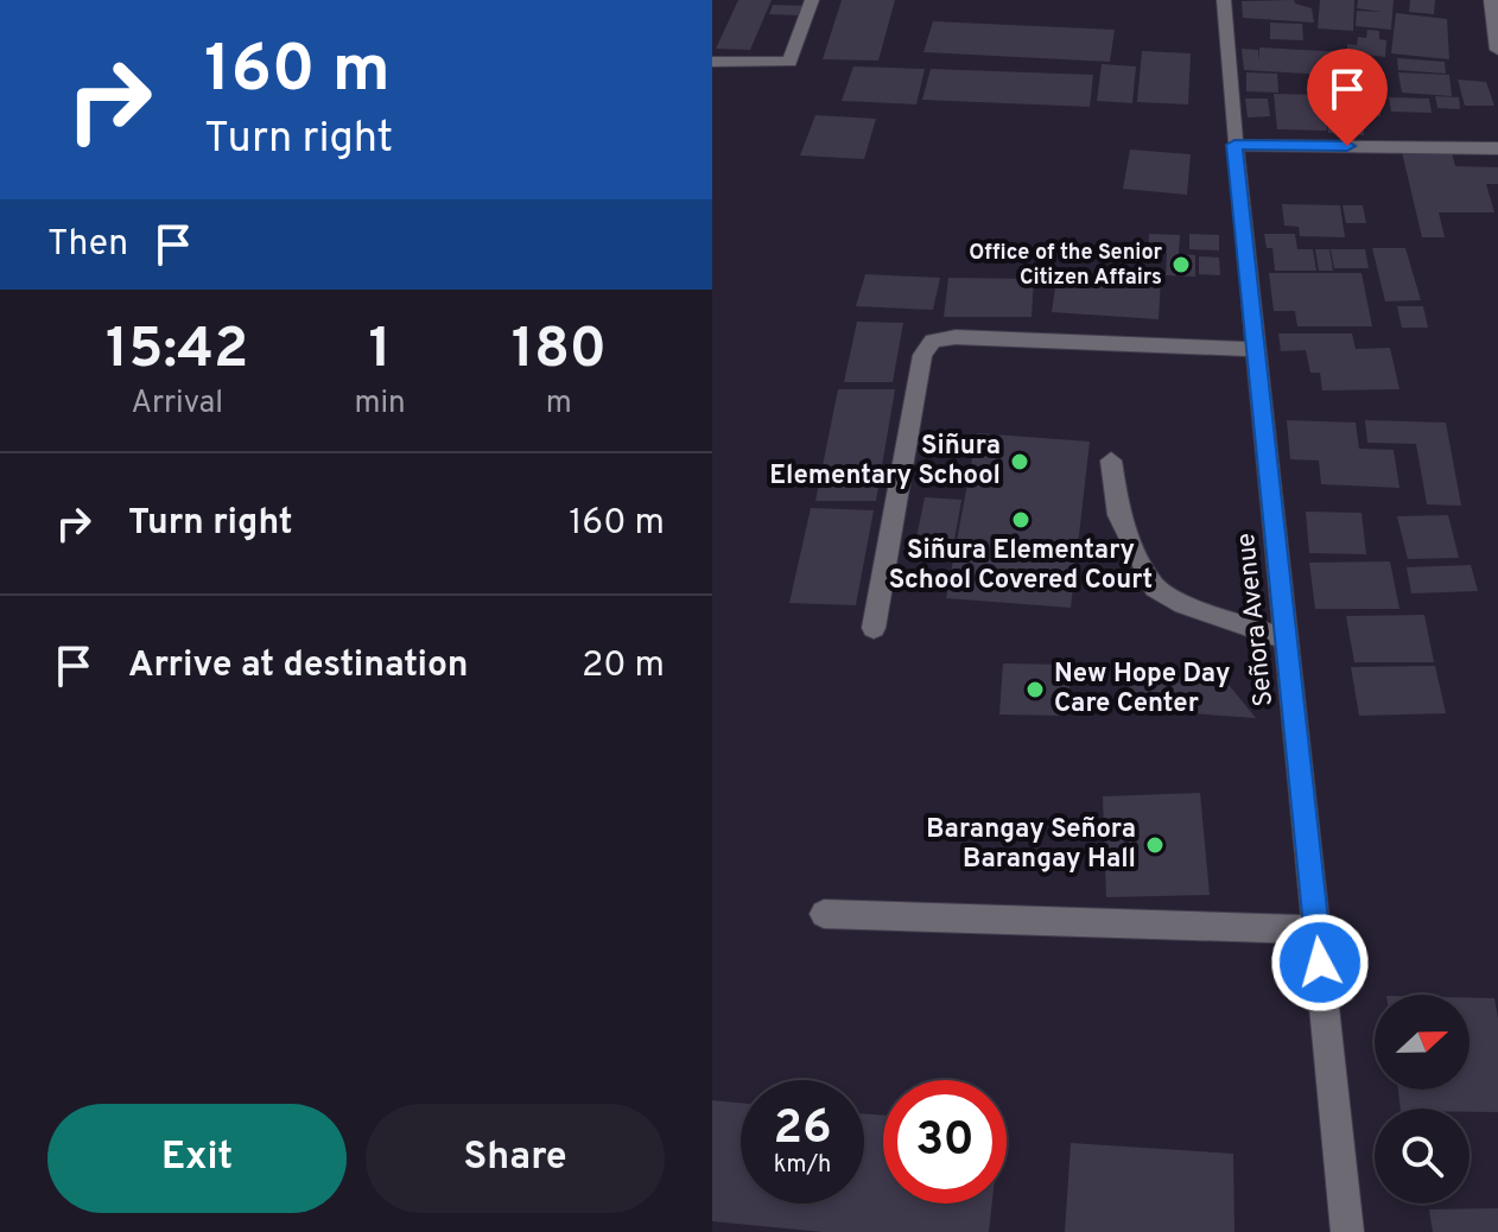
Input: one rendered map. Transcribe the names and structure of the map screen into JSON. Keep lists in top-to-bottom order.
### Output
{
  "streets": {
    "street": ["Señora Avenue"]
  },
  "places": [
    "Office of the Senior Citizen Affairs",
    "Siñura Elementary School",
    "Siñura Elementary School Covered Court",
    "New Hope Day Care Center",
    "Barangay Señora Barangay Hall"
  ],
  "north": "right",
  "page": {
    "turn": ["160 m", "Turn right"],
    "then": "Then",
    "eta": [
      "15:42",
      "Arrival",
      "1",
      "min",
      "180",
      "m"
    ],
    "list": [
      {
        "name": "Turn right",
        "value": "160 m"
      },
      {
        "name": "Arrive at destination",
        "value": "20 m"
      }
    ],
    "speed": "26 km/h",
    "limit": "30",
    "buttons": ["Exit", "Share"]
  }
}
